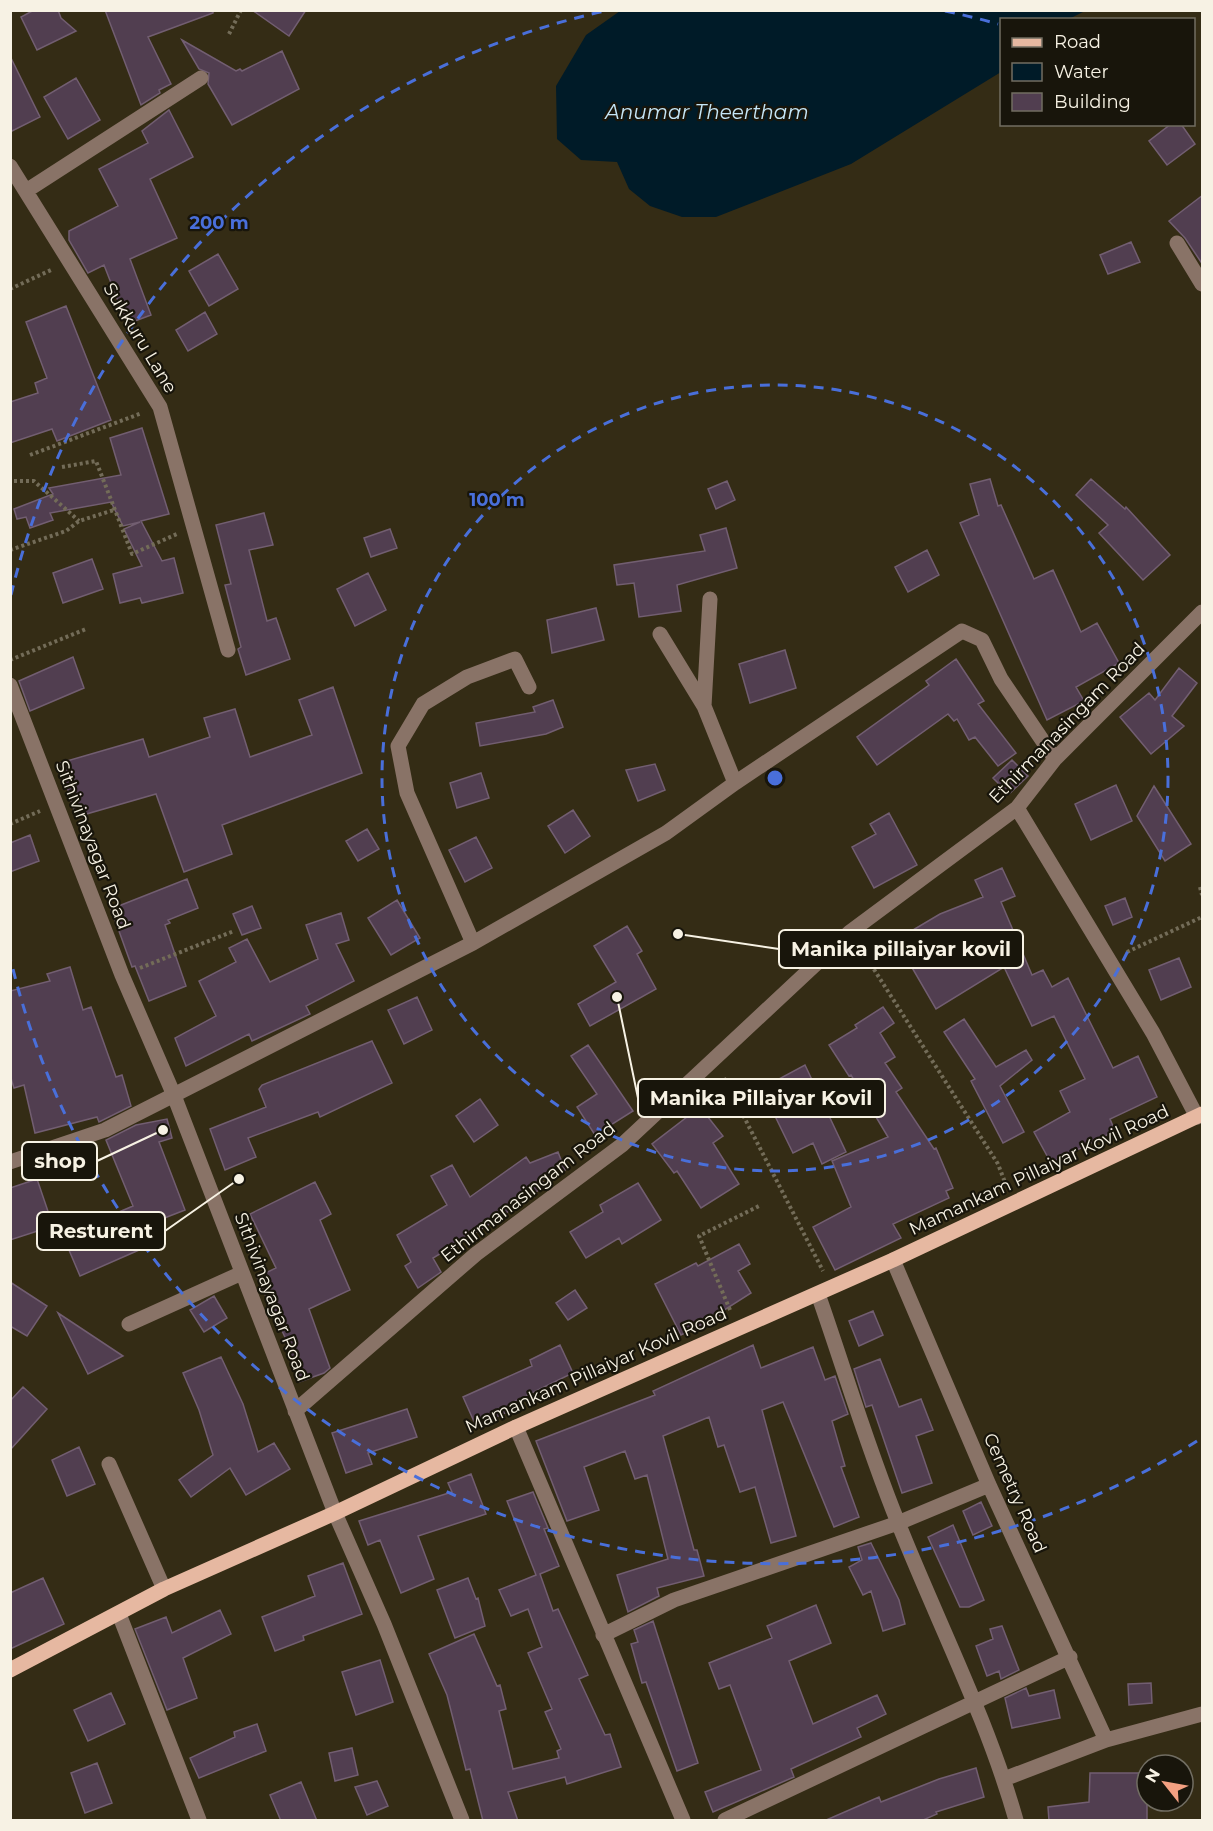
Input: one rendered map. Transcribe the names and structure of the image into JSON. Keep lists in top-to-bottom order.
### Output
{
  "streets": {
    "main road": ["Mamankam Pillaiyar Kovil Road"],
    "street": [
      "Sukkuru Lane",
      "Ethirmanasingam Road",
      "Sithivinayagar Road",
      "Cemetry Road"
    ]
  },
  "crossings": [
    ["Ethirmanasingam Road", "Sithivinayagar Road"],
    ["Sithivinayagar Road", "Mamankam Pillaiyar Kovil Road"],
    ["Mamankam Pillaiyar Kovil Road", "Cemetry Road"]
  ],
  "water": ["Anumar Theertham"],
  "places": [
    "Manika pillaiyar kovil",
    "Manika Pillaiyar Kovil",
    "shop",
    "Resturent"
  ],
  "legend": ["Road", "Water", "Building"],
  "north": "top left",
  "rings": ["200 m", "100 m"]
}
